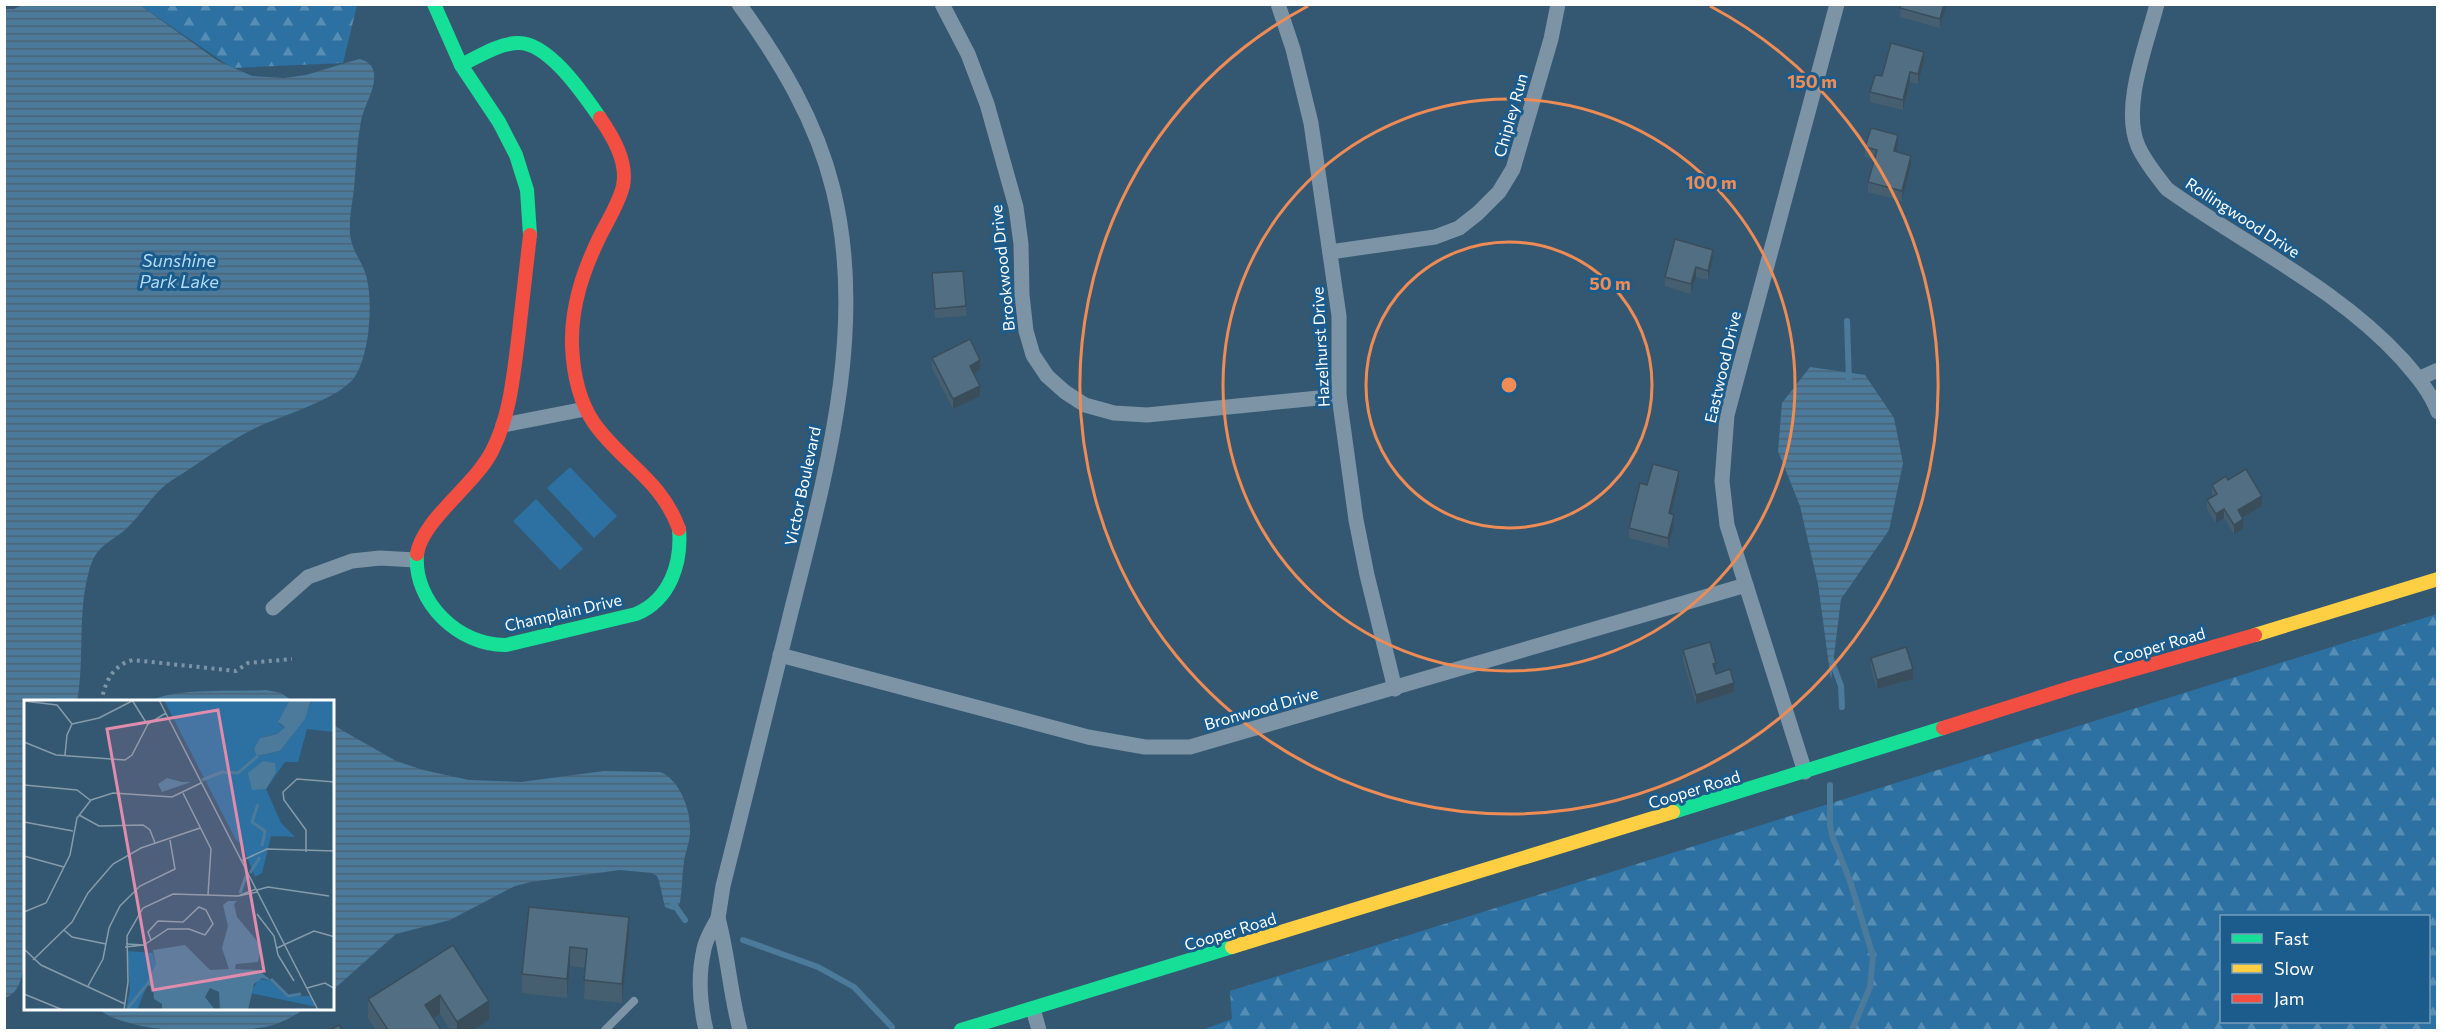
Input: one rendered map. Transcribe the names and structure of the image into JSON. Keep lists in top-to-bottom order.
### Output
{
  "streets": {
    "street": [
      "Chipley Run",
      "Rollingwood Drive",
      "Brookwood Drive",
      "Hazelhurst Drive",
      "Eastwood Drive",
      "Victor Boulevard",
      "Champlain Drive",
      "Cooper Road",
      "Bronwood Drive"
    ]
  },
  "crossings": [
    ["Chipley Run", "Hazelhurst Drive"],
    ["Brookwood Drive", "Hazelhurst Drive"],
    ["Hazelhurst Drive", "Bronwood Drive"],
    ["Eastwood Drive", "Cooper Road"],
    ["Eastwood Drive", "Bronwood Drive"],
    ["Victor Boulevard", "Bronwood Drive"]
  ],
  "water": ["Sunshine Park Lake"],
  "legend": ["Fast", "Slow", "Jam"],
  "rings": ["150 m", "100 m", "50 m"]
}
